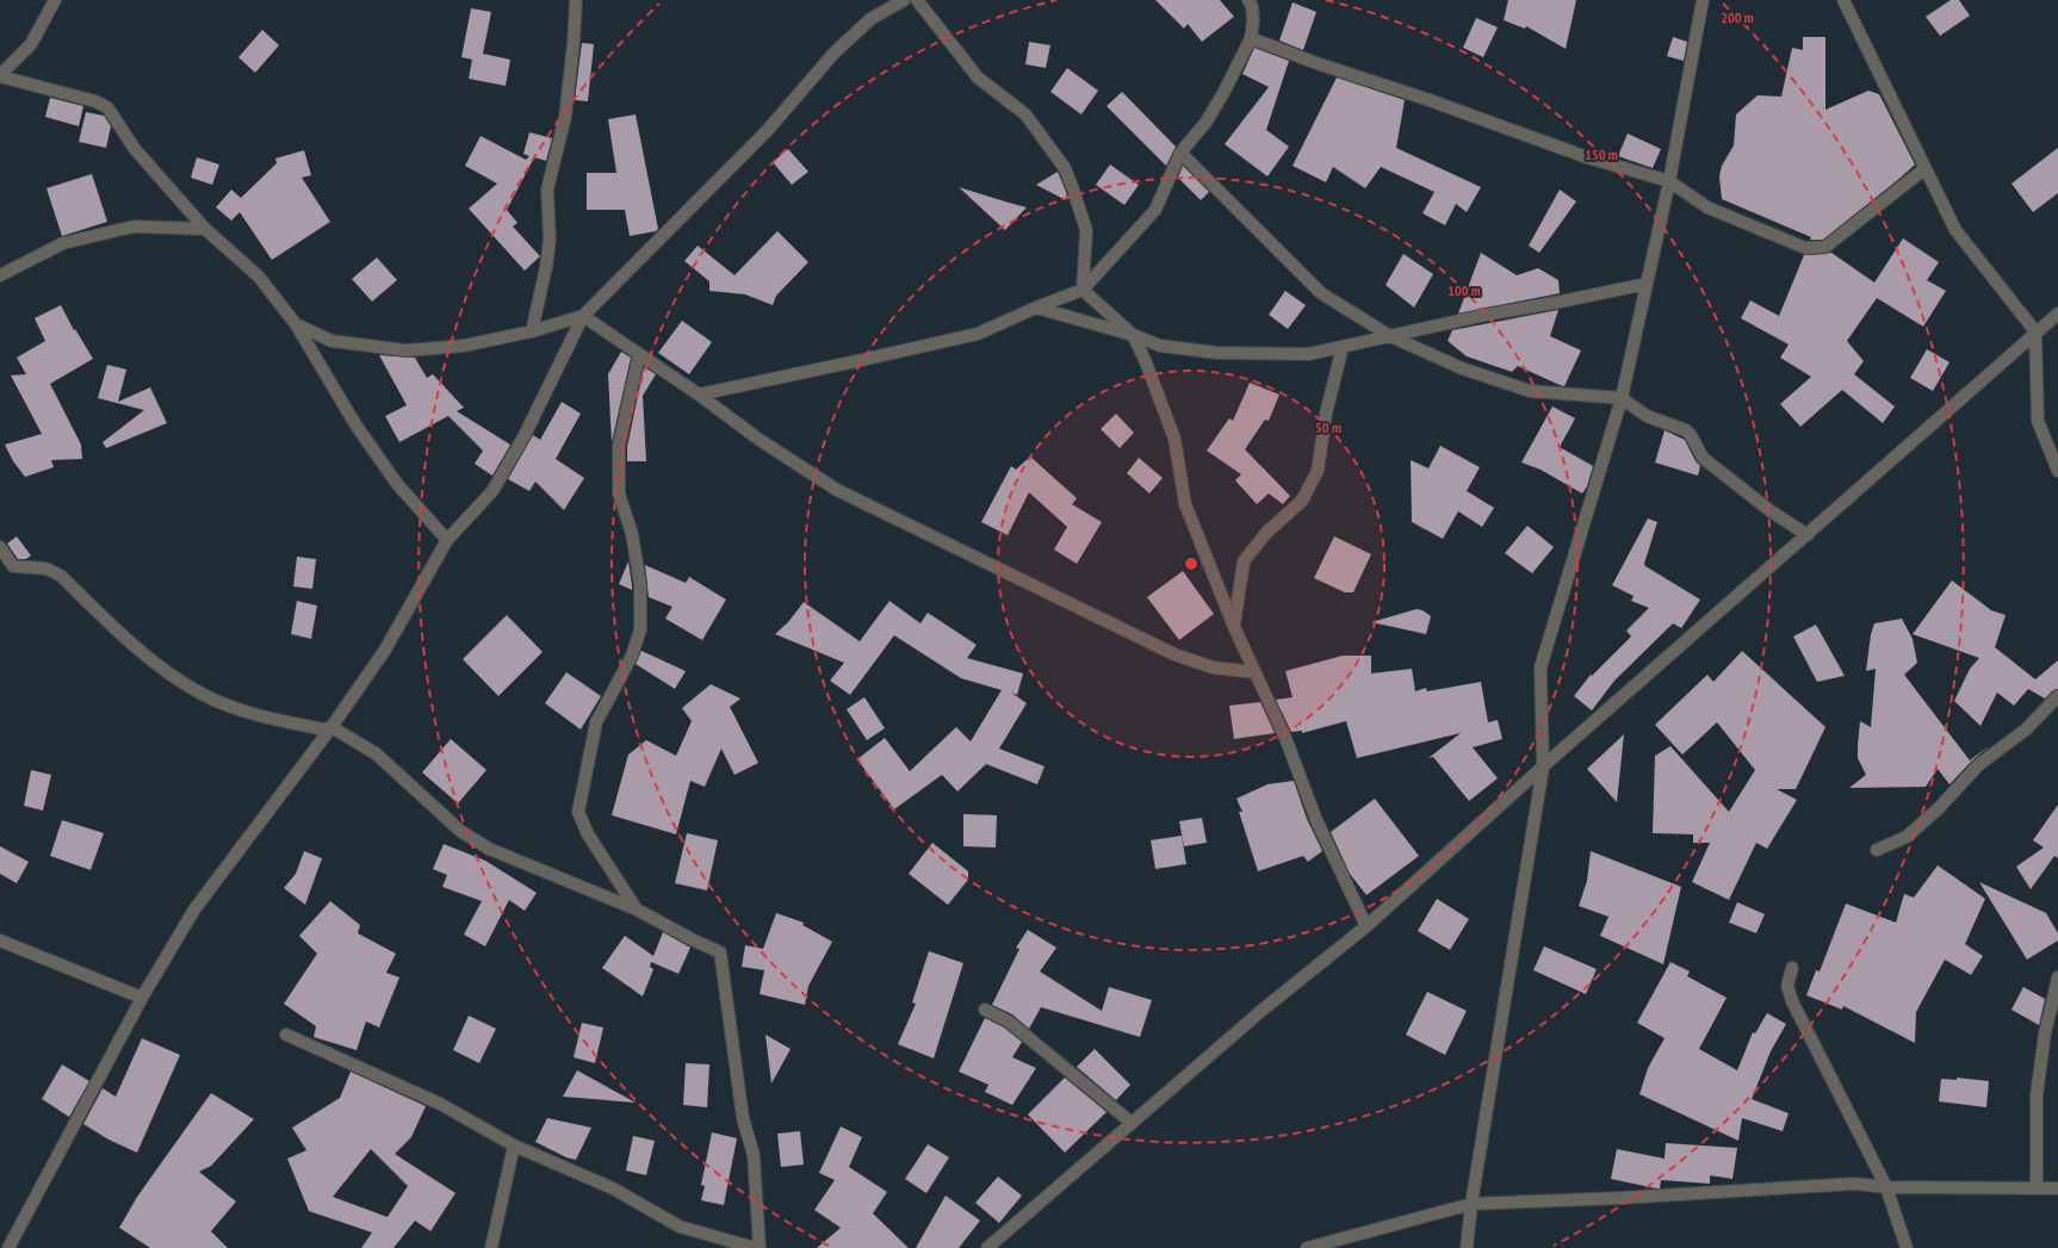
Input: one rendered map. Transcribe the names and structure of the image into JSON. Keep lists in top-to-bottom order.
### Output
{
  "rings": [
    "200 m",
    "150 m",
    "100 m",
    "50 m"
  ]
}
